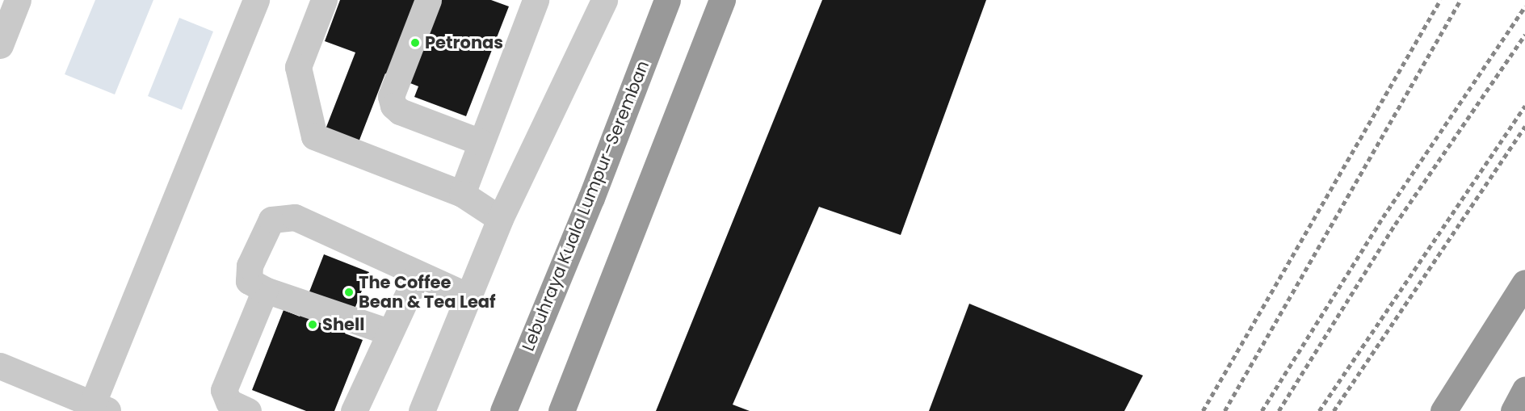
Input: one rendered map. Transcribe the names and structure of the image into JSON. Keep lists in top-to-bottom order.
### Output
{
  "streets": {
    "highway": ["Lebuhraya Kuala Lumpur–Seremban"]
  },
  "places": ["Petronas", "The Coffee Bean & Tea Leaf", "Shell"]
}
